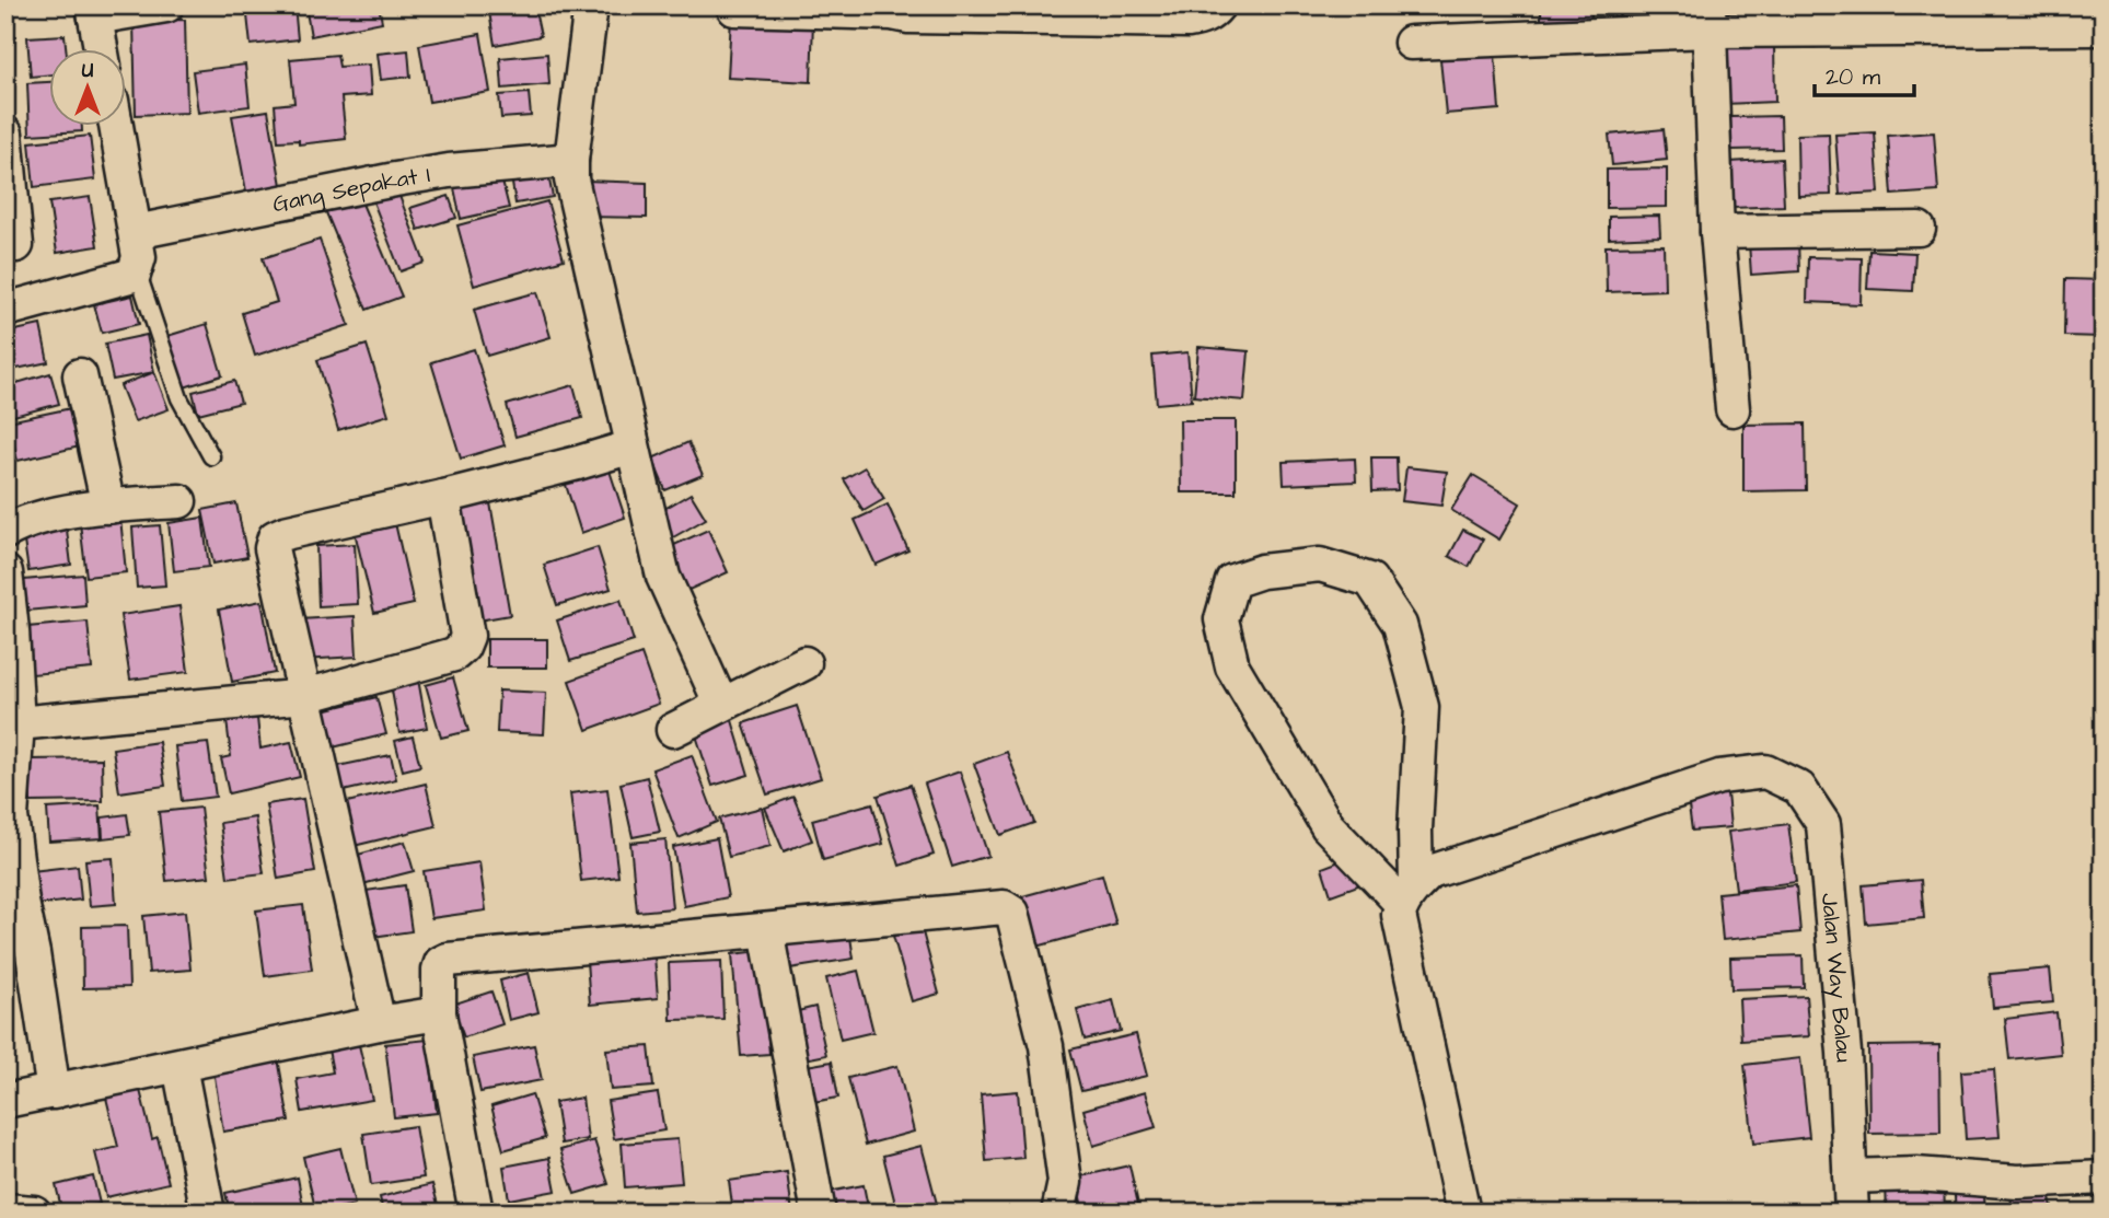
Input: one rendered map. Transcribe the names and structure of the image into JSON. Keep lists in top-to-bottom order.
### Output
{
  "streets": {
    "street": ["Gang Sepakat I", "Jalan Way Balau"]
  },
  "scale_bar": "20 m",
  "north": "top"
}
